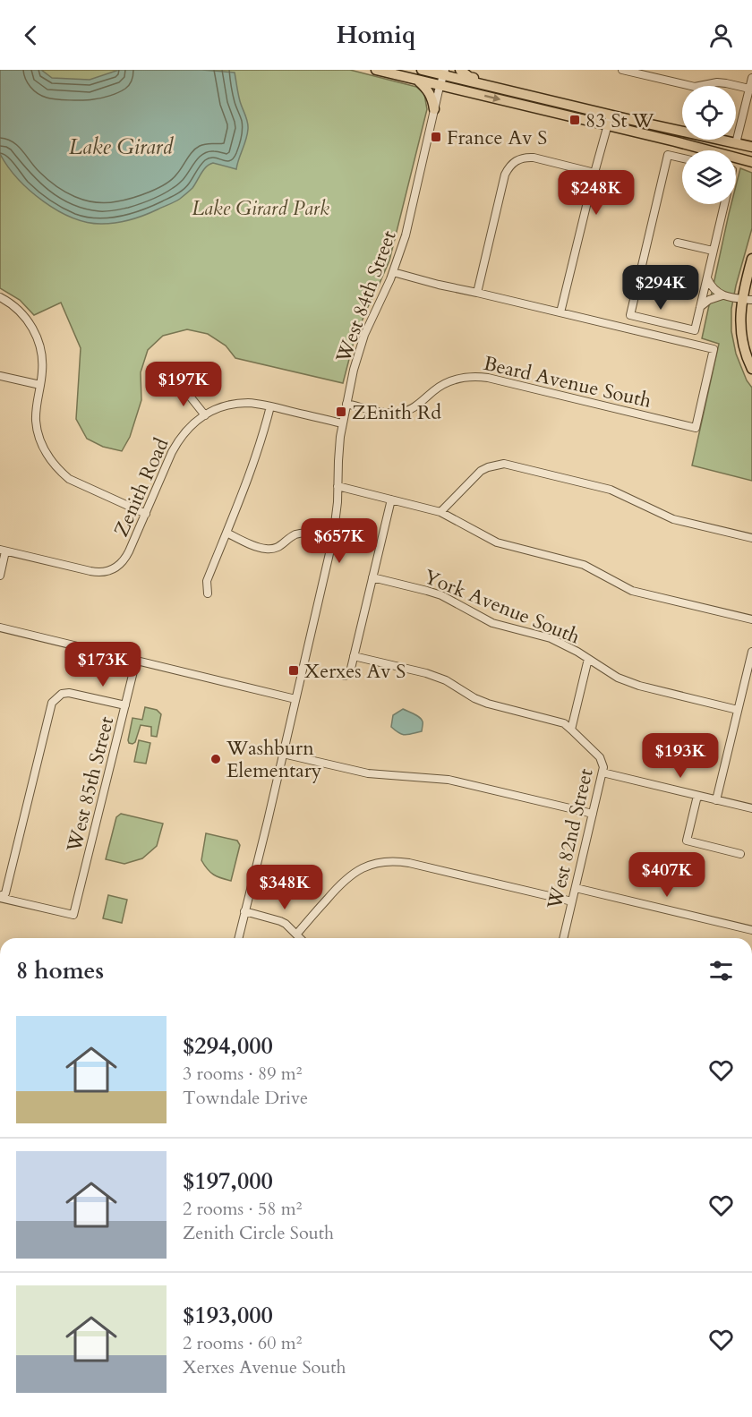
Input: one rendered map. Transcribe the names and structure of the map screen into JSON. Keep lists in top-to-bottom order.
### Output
{
  "streets": {
    "street": [
      "West 84th Street",
      "Beard Avenue South",
      "Zenith Road",
      "York Avenue South",
      "West 85th Street",
      "West 82nd Street"
    ]
  },
  "crossings": [
    ["West 84th Street", "Beard Avenue South"],
    ["West 84th Street", "Zenith Road"]
  ],
  "water": ["Lake Girard"],
  "parks": ["Lake Girard Park"],
  "places": {
    "transit": [
      "83 St W",
      "France Av S",
      "ZEnith Rd",
      "Xerxes Av S"
    ],
    "other": ["Washburn Elementary"]
  },
  "page": {
    "header": "Homiq",
    "price": [
      "$248K",
      "$294K",
      "$197K",
      "$657K",
      "$173K",
      "$193K",
      "$407K",
      "$348K"
    ],
    "heading": "8 homes",
    "list": [
      {
        "name": "$294,000",
        "note": "3 rooms · 89 m² · Towndale Drive"
      },
      {
        "name": "$197,000",
        "note": "2 rooms · 58 m² · Zenith Circle South"
      },
      {
        "name": "$193,000",
        "note": "2 rooms · 60 m² · Xerxes Avenue South"
      }
    ]
  }
}
